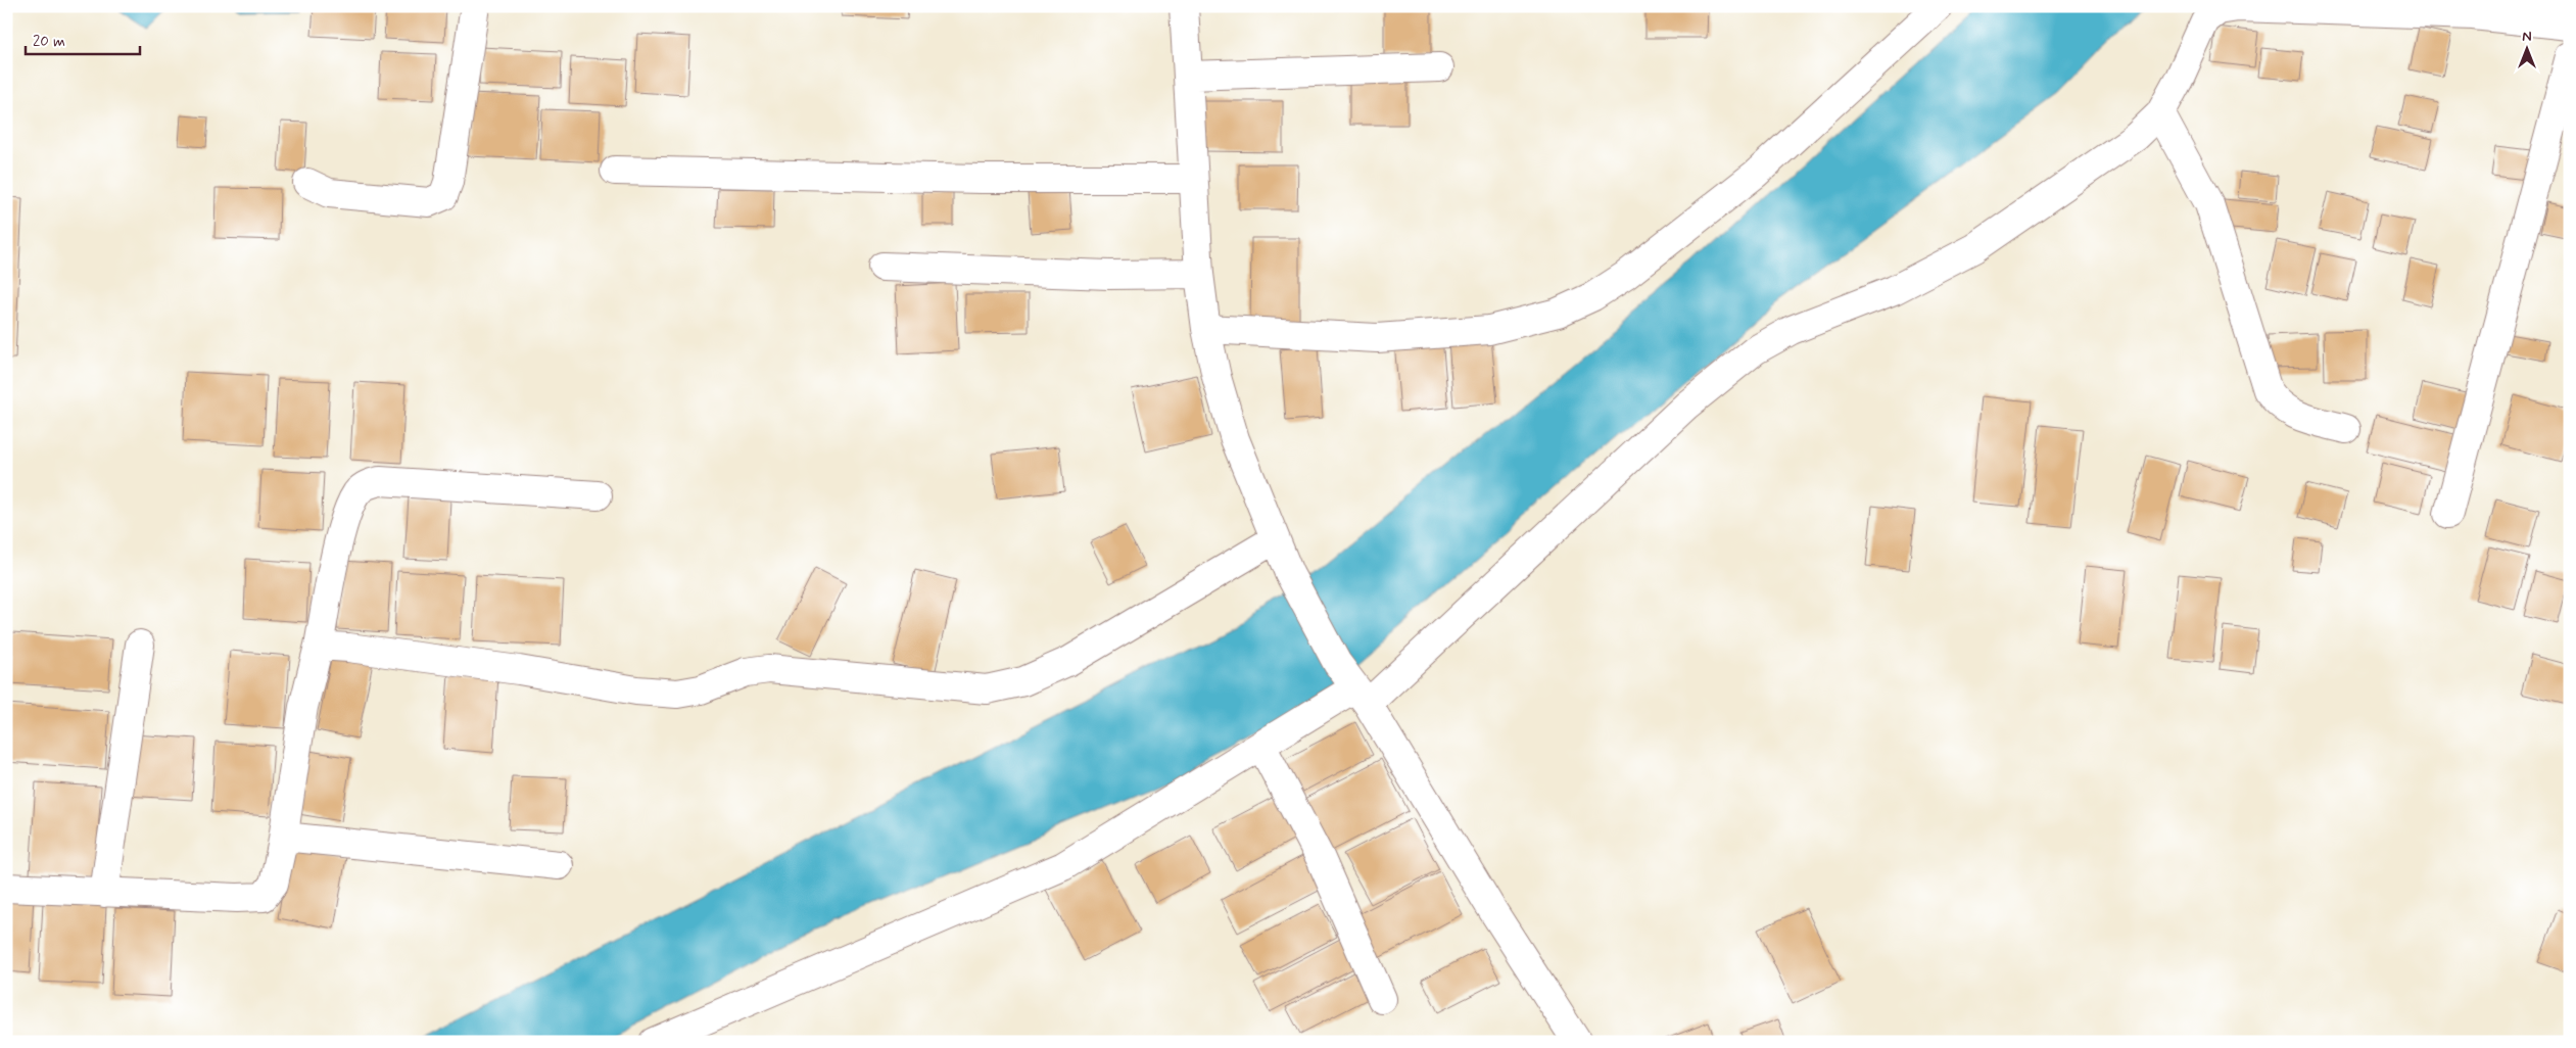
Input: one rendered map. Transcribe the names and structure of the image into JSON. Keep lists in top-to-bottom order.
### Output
{
  "scale_bar": "20 m",
  "north": "top"
}
